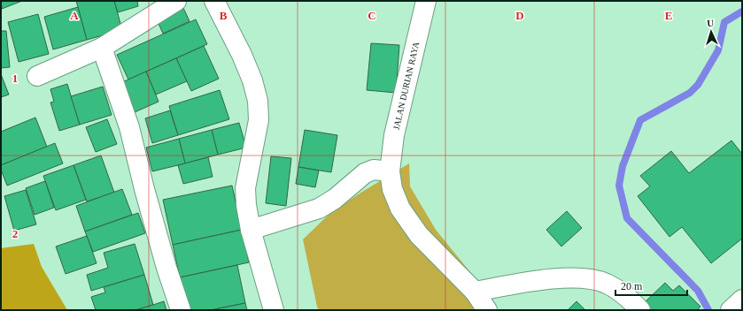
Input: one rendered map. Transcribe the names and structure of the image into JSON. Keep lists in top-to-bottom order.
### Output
{
  "streets": {
    "street": ["JALAN DURIAN RAYA"]
  },
  "scale_bar": "20 m",
  "north": "top",
  "grid": {
    "columns": [
      "A",
      "B",
      "C",
      "D",
      "E"
    ],
    "rows": ["1", "2"]
  }
}
